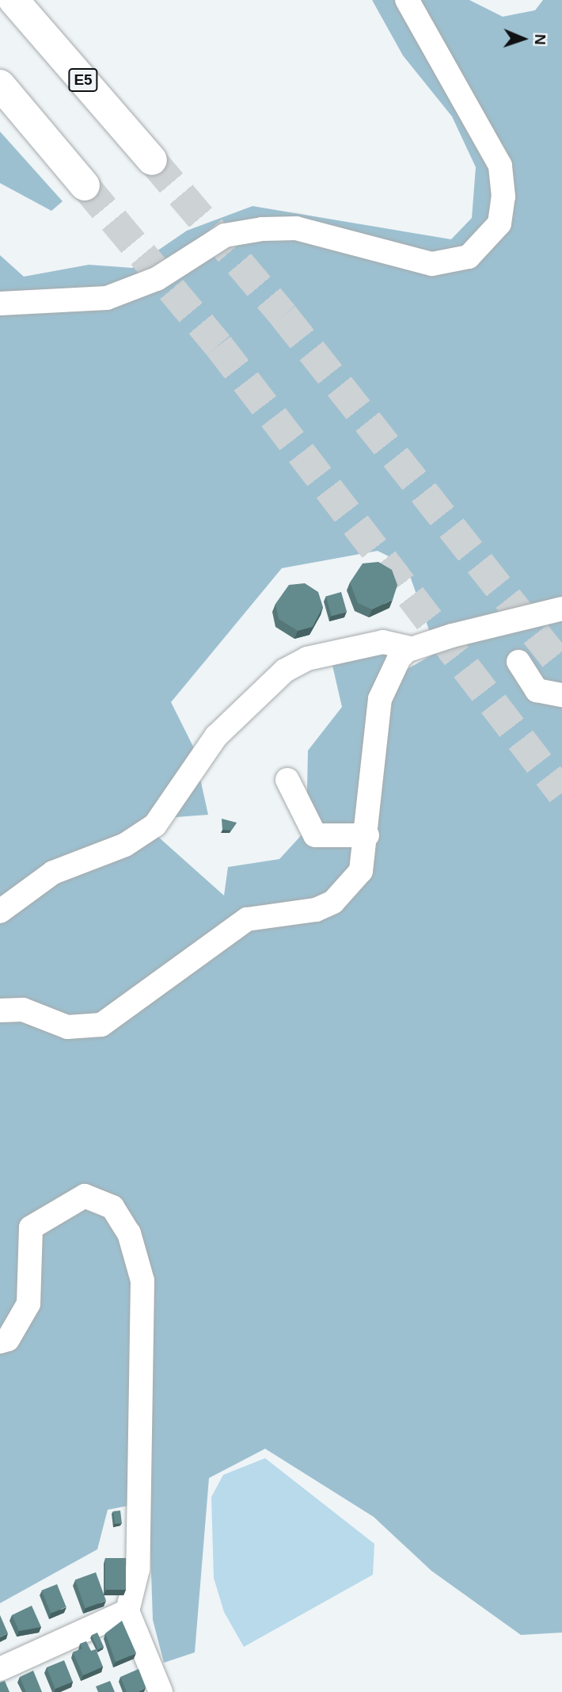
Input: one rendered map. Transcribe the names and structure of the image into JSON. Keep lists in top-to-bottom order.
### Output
{
  "streets": {
    "highway": ["E5"]
  },
  "north": "right"
}
